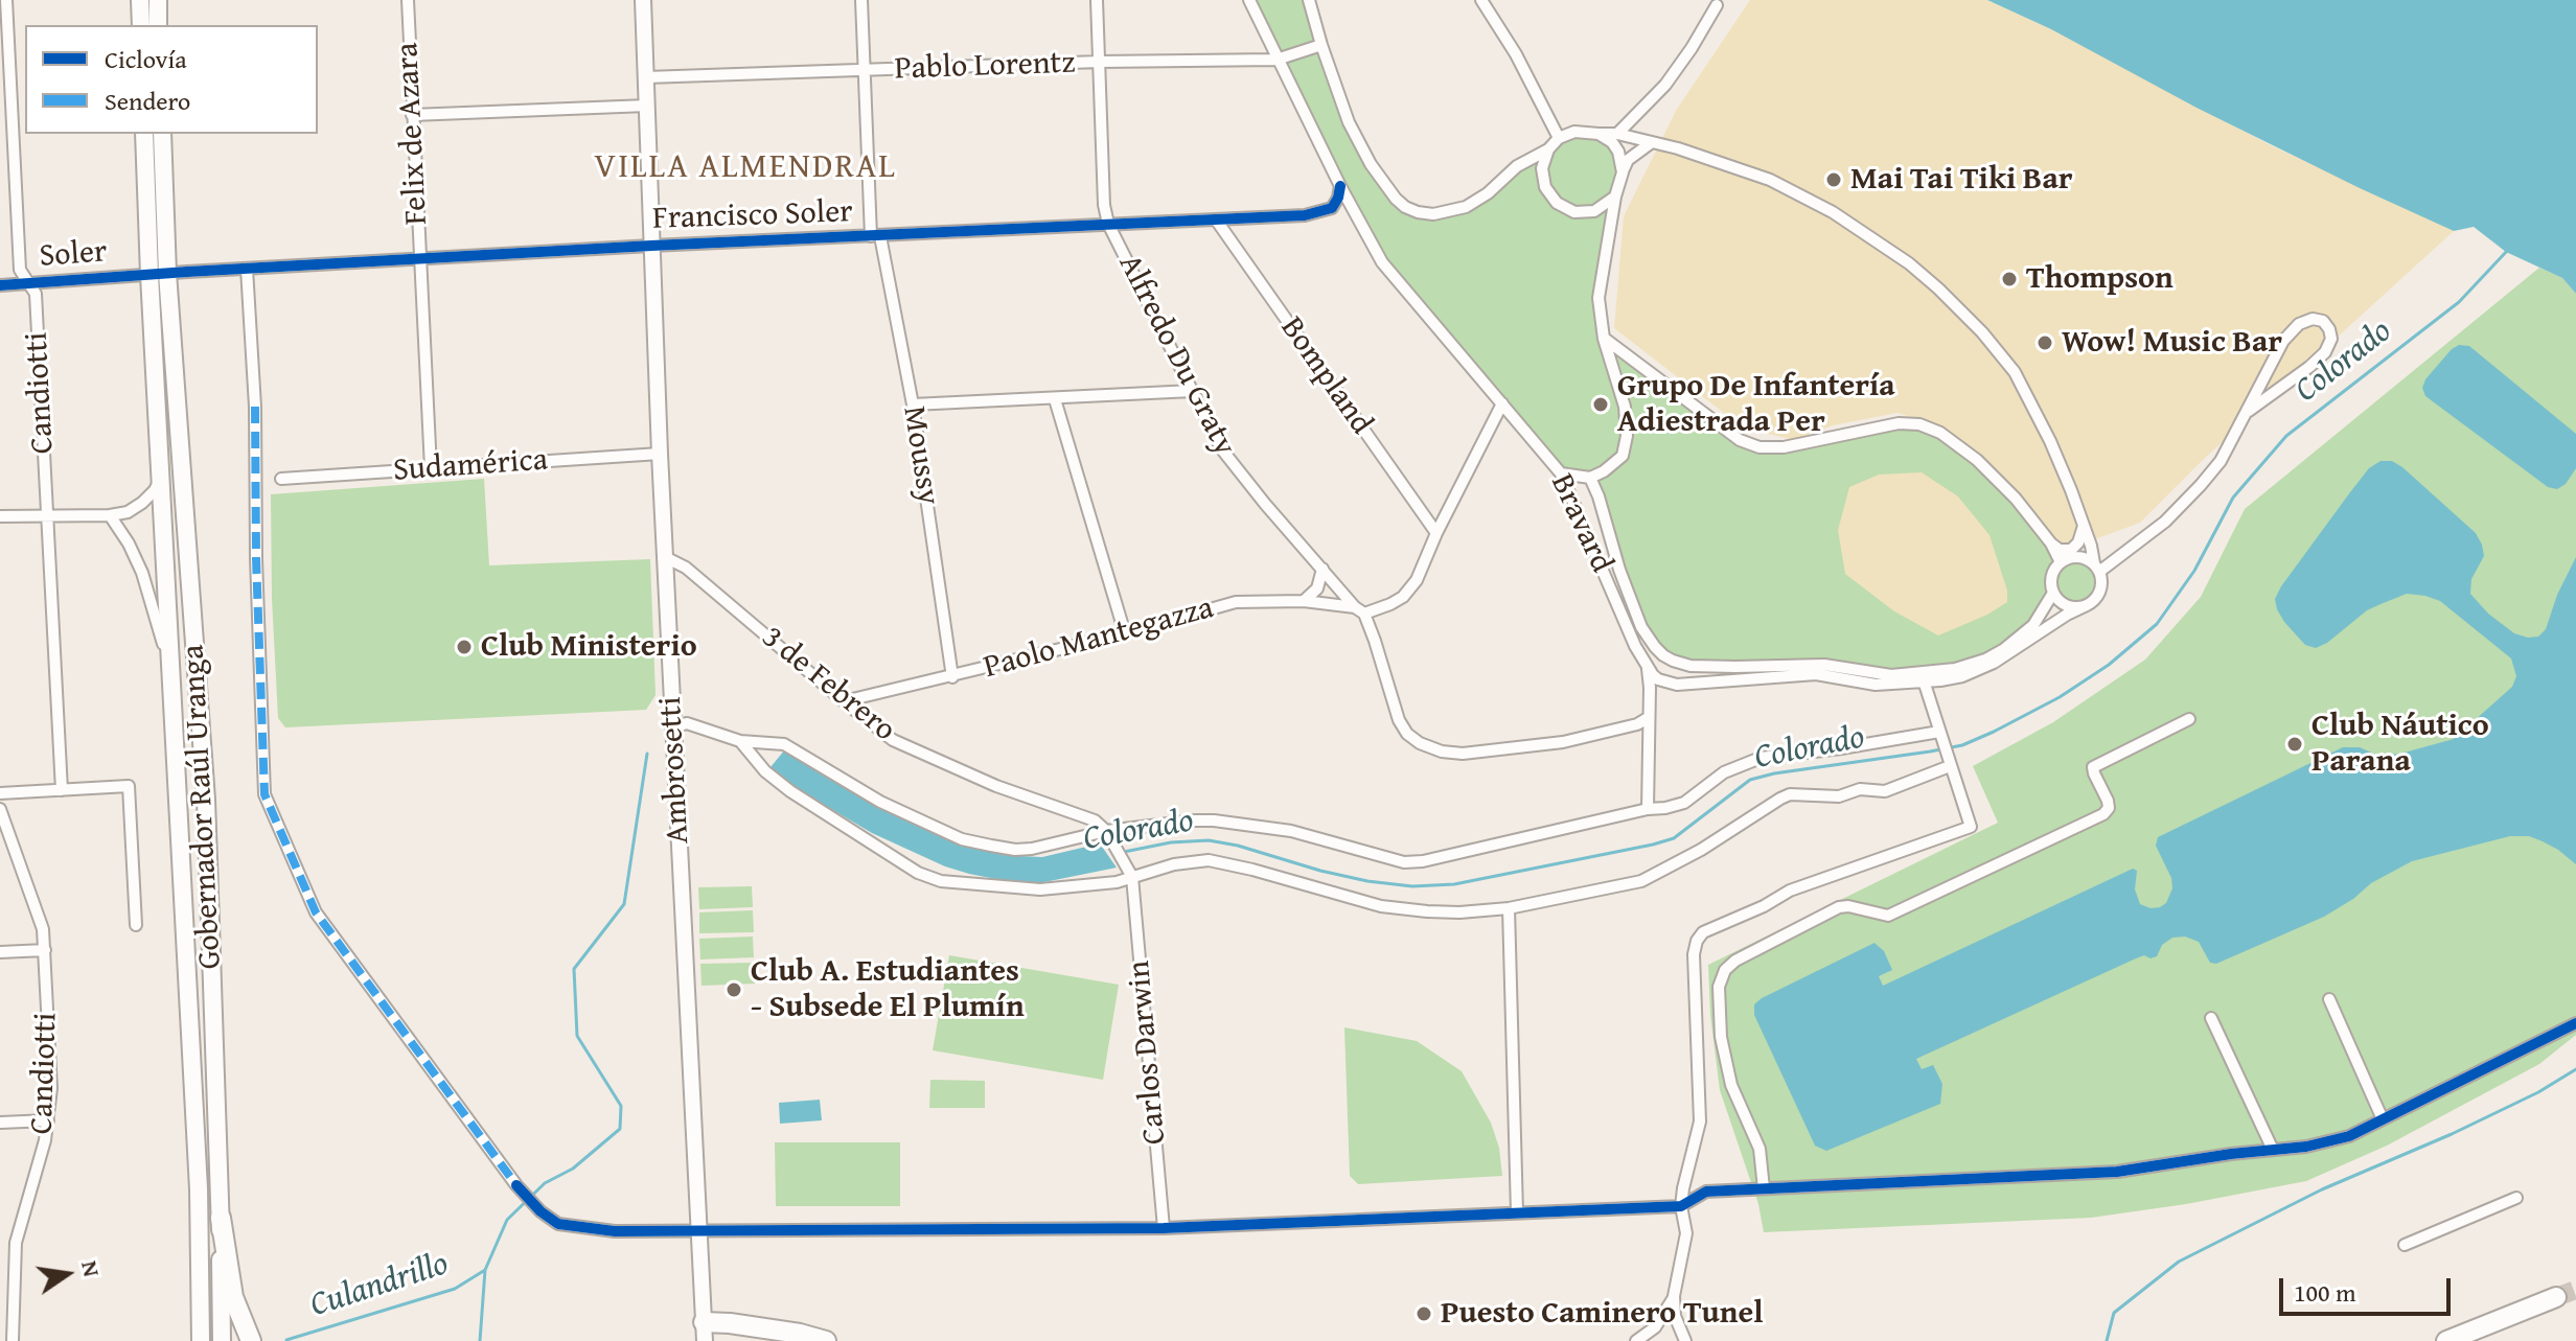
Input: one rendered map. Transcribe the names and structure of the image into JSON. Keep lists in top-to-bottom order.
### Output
{
  "streets": {
    "main road": ["Gobernador Raúl Uranga"],
    "street": [
      "Pablo Lorentz",
      "Felix de Azara",
      "Francisco Soler",
      "Soler",
      "Alfredo Du Graty",
      "Bompland",
      "Candiotti",
      "Moussy",
      "Sudamérica",
      "Bravard",
      "Paolo Mantegazza",
      "3 de Febrero",
      "Ambrosetti",
      "Carlos Darwin"
    ]
  },
  "crossings": [
    ["Pablo Lorentz", "Alfredo Du Graty"],
    ["Pablo Lorentz", "Moussy"],
    ["Pablo Lorentz", "Bravard"],
    ["Pablo Lorentz", "Ambrosetti"],
    ["Felix de Azara", "Francisco Soler"],
    ["Felix de Azara", "Sudamérica"],
    ["Francisco Soler", "Soler"],
    ["Francisco Soler", "Alfredo Du Graty"],
    ["Francisco Soler", "Bompland"],
    ["Francisco Soler", "Moussy"],
    ["Francisco Soler", "Bravard"],
    ["Francisco Soler", "Ambrosetti"],
    ["Francisco Soler", "Gobernador Raúl Uranga"],
    ["Soler", "Candiotti"],
    ["Soler", "Gobernador Raúl Uranga"],
    ["Alfredo Du Graty", "Paolo Mantegazza"],
    ["Moussy", "Paolo Mantegazza"],
    ["Sudamérica", "Ambrosetti"],
    ["Paolo Mantegazza", "3 de Febrero"],
    ["3 de Febrero", "Ambrosetti"]
  ],
  "districts": ["VILLA ALMENDRAL"],
  "water": ["Colorado", "Culandrillo"],
  "places": [
    "Mai Tai Tiki Bar",
    "Thompson",
    "Wow! Music Bar",
    "Grupo De Infantería Adiestrada Per",
    "Club Ministerio",
    "Club Náutico Parana",
    "Club A. Estudiantes - Subsede El Plumín",
    "Puesto Caminero Tunel"
  ],
  "legend": ["Ciclovía", "Sendero"],
  "scale_bar": "100 m",
  "north": "right"
}
